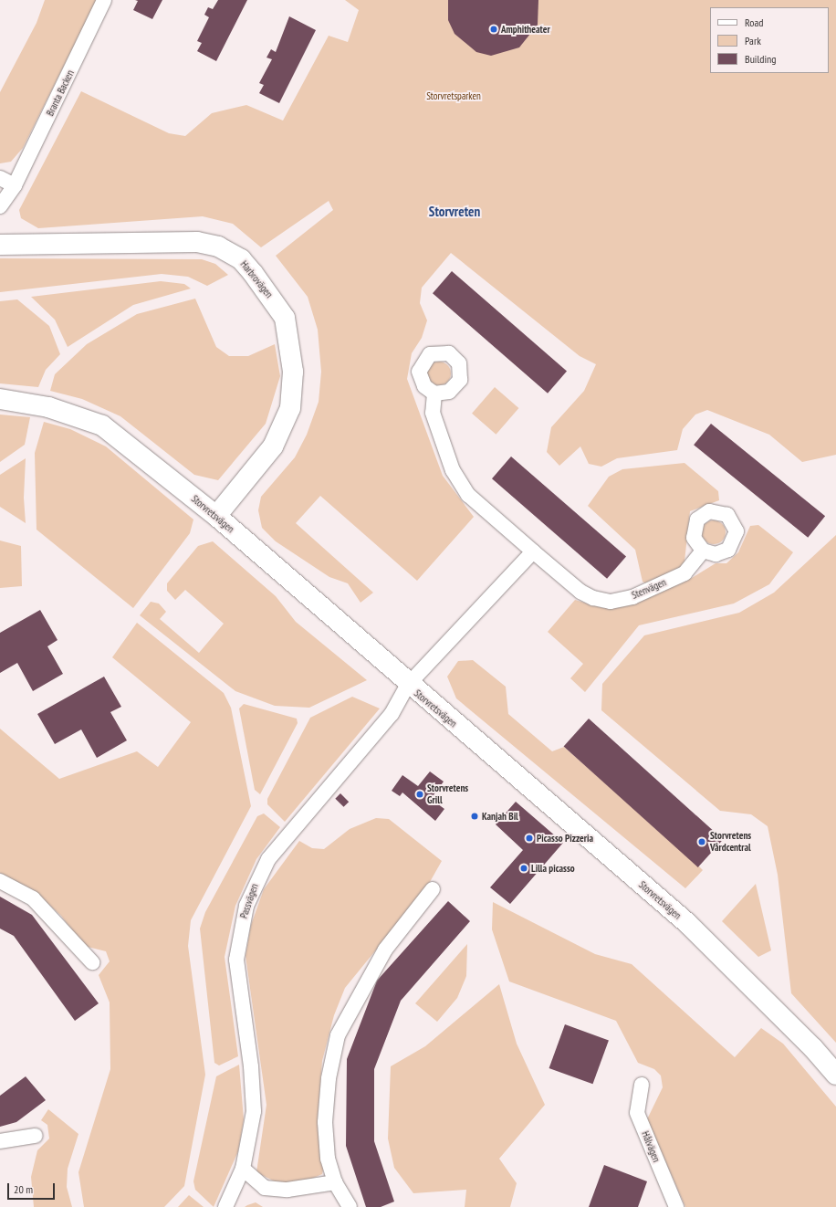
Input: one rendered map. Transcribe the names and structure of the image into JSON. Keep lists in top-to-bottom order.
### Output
{
  "streets": {
    "street": [
      "Branta Backen",
      "Harbrovägen",
      "Storvretsvägen",
      "Stenvägen",
      "Passvägen",
      "Hålvägen"
    ]
  },
  "crossings": [
    ["Harbrovägen", "Storvretsvägen"],
    ["Storvretsvägen", "Passvägen"]
  ],
  "districts": ["Storvreten"],
  "parks": ["Storvretsparken"],
  "places": [
    "Amphitheater",
    "Storvretens Grill",
    "Kanjah Bil",
    "Picasso Pizzeria",
    "Storvretens Vårdcentral",
    "Lilla picasso"
  ],
  "legend": ["Road", "Park", "Building"],
  "scale_bar": "20 m"
}
